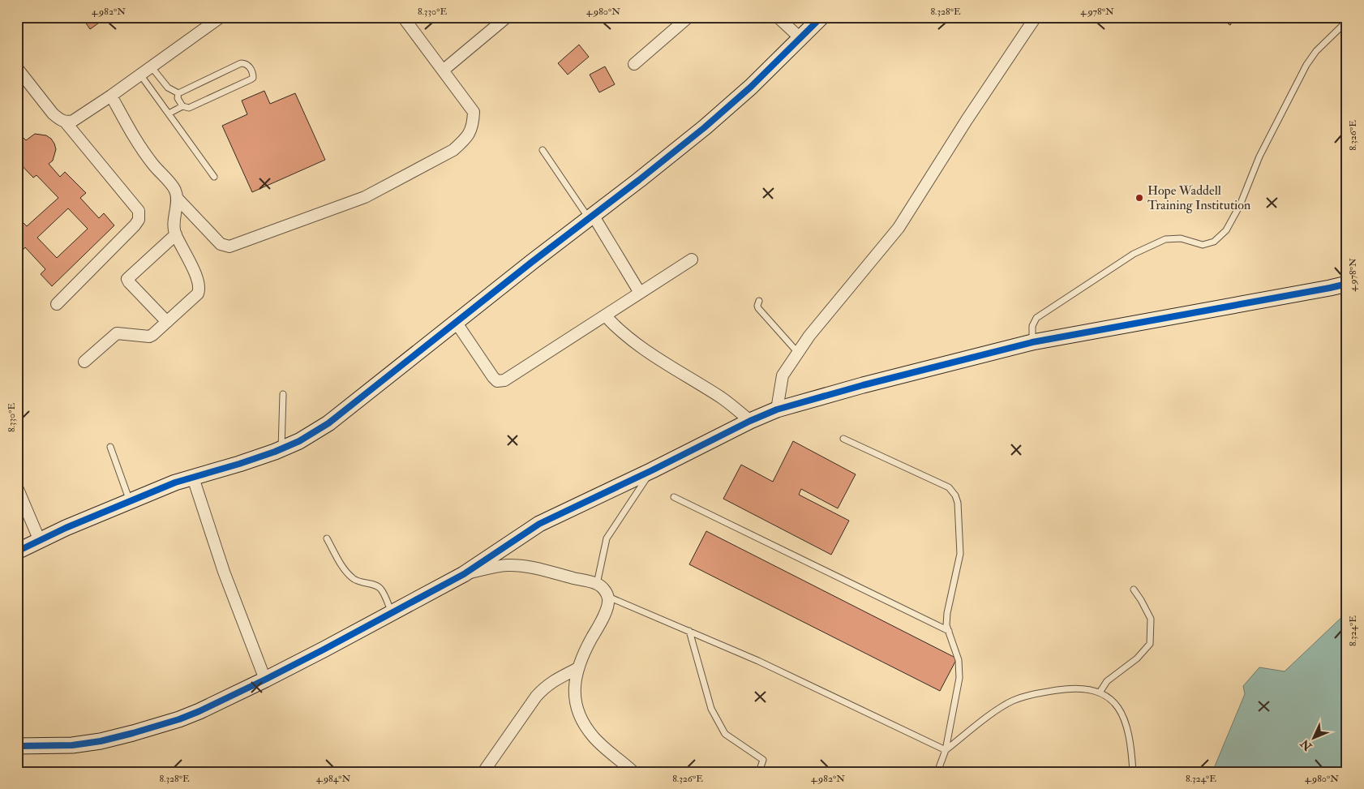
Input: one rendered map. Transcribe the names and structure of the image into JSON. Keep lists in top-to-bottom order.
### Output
{
  "places": ["Hope Waddell Training Institution"],
  "north": "bottom left",
  "coordinates": [
    "4.982°N",
    "8.330°E",
    "4.980°N",
    "8.328°E",
    "4.978°N",
    "8.326°E",
    "8.324°E",
    "4.984°N"
  ]
}
